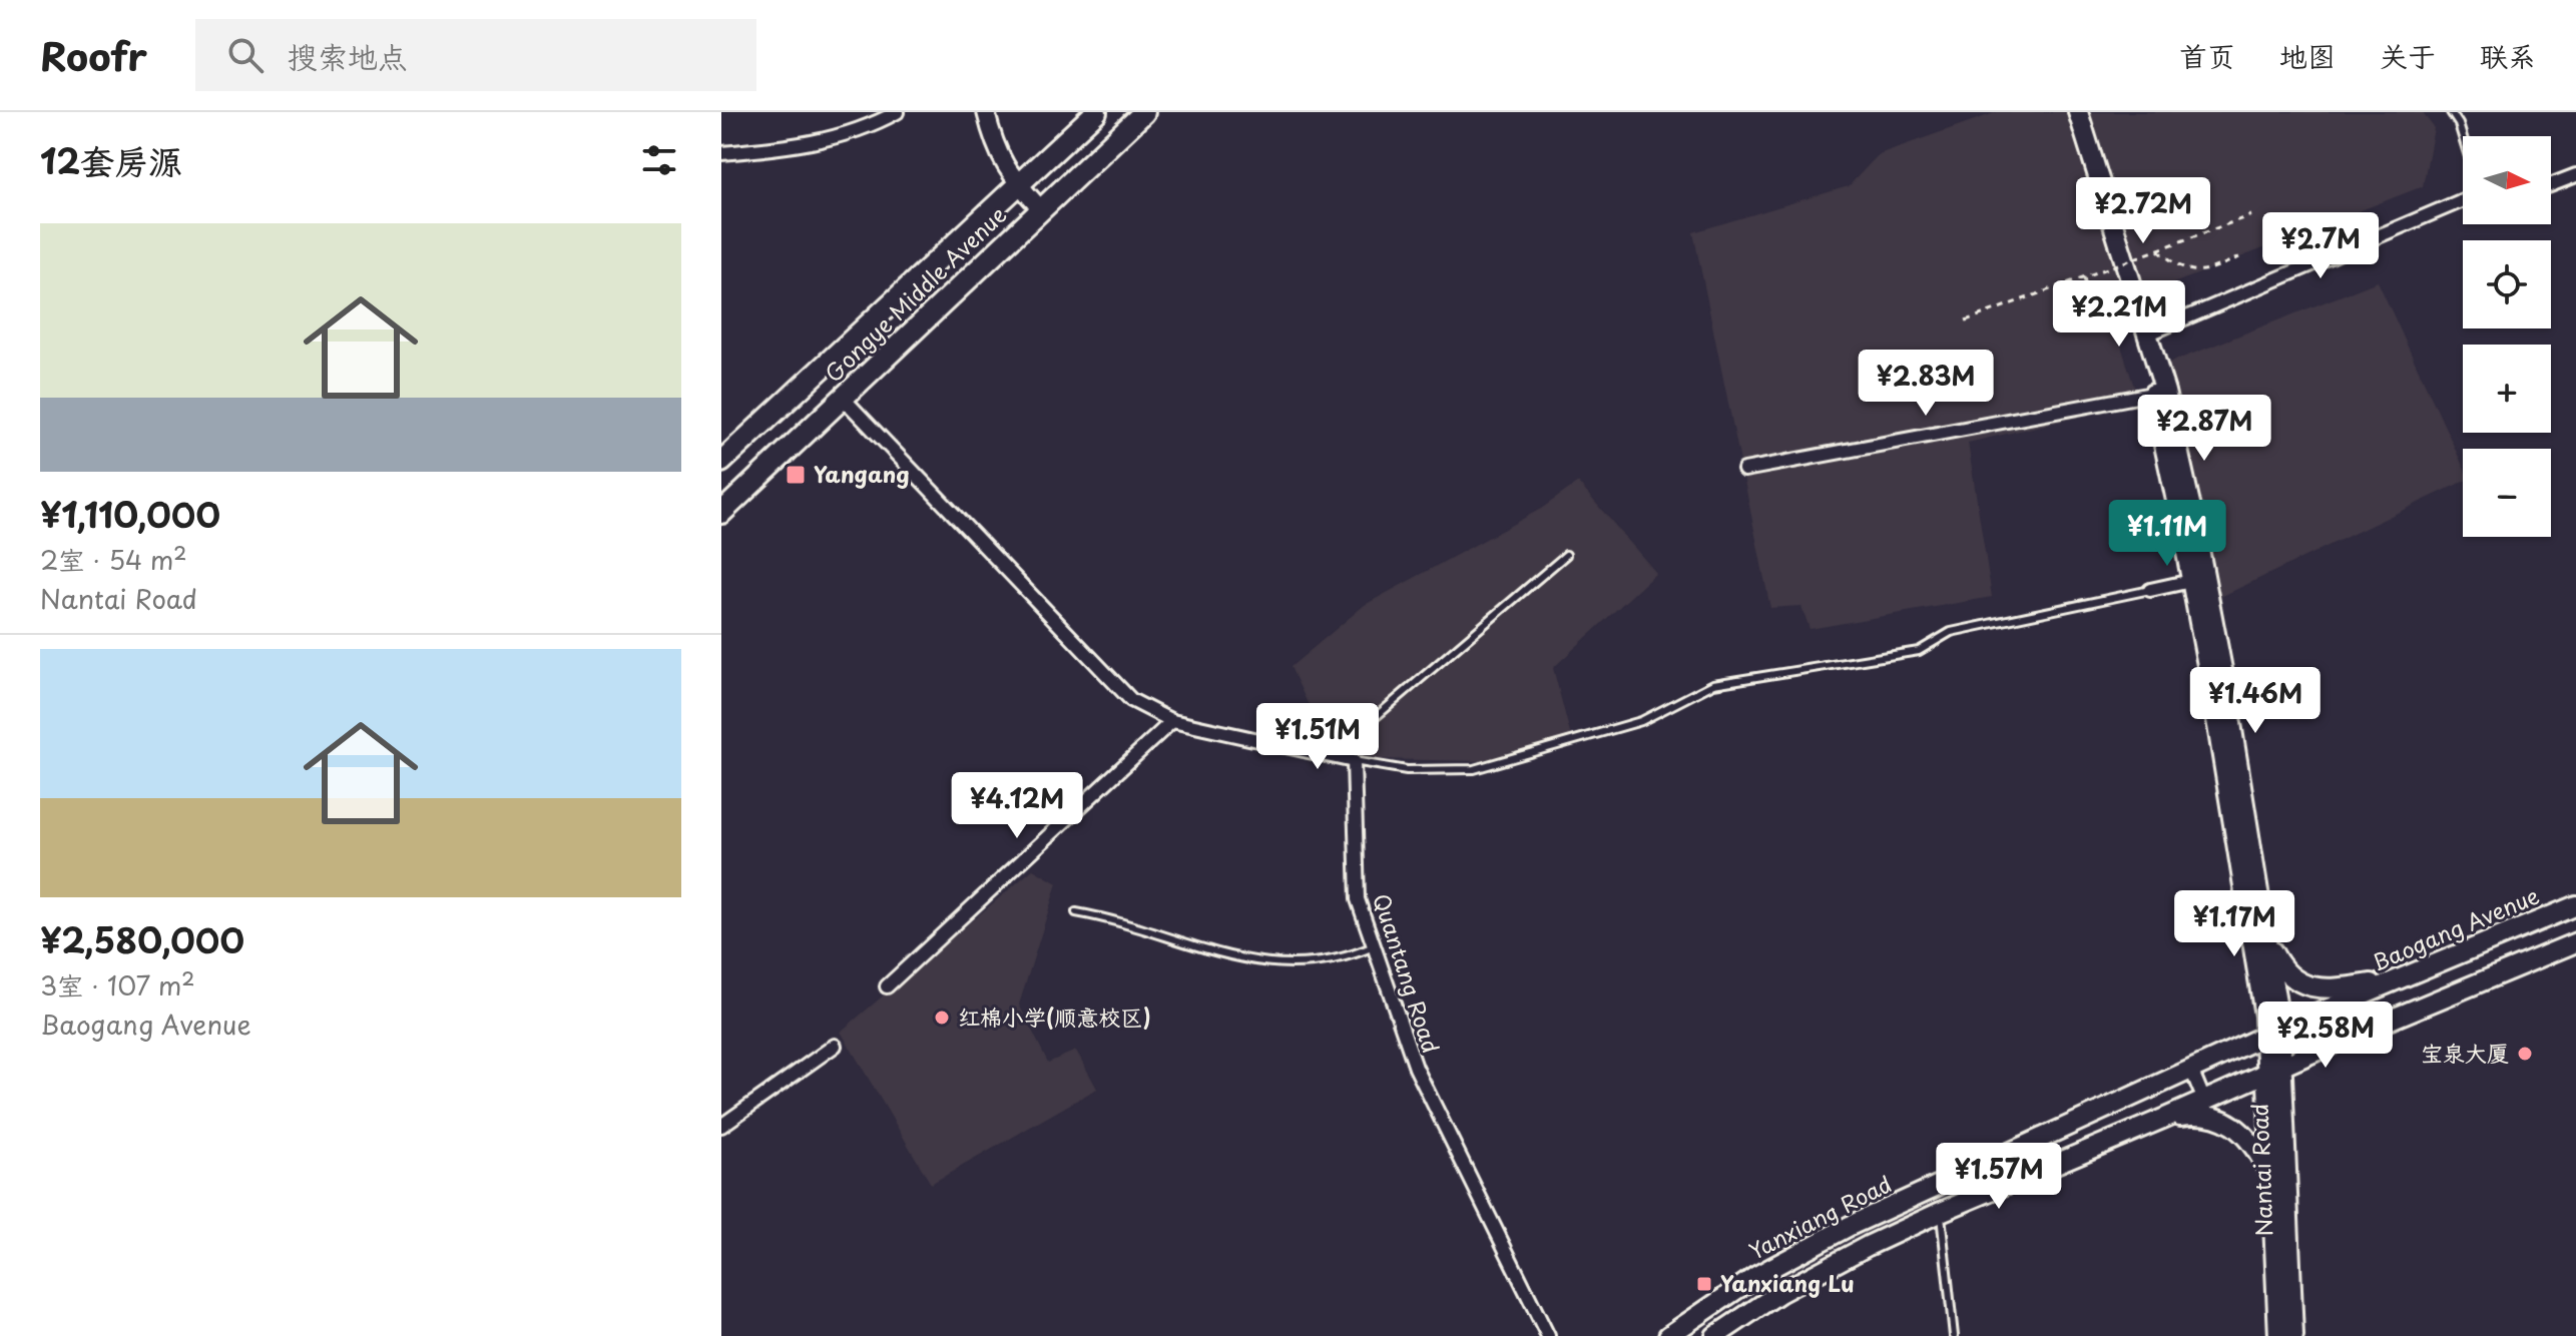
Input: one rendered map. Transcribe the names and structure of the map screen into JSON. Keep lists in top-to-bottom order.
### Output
{
  "streets": {
    "main road": [
      "Gongye Middle Avenue",
      "Baogang Avenue",
      "Nantai Road",
      "Yanxiang Road"
    ],
    "street": ["Quantang Road"]
  },
  "crossings": [
    ["Baogang Avenue", "Nantai Road"],
    ["Baogang Avenue", "Yanxiang Road"],
    ["Nantai Road", "Yanxiang Road"]
  ],
  "places": {
    "transit": ["Yangang", "Yanxiang Lu"],
    "other": ["红棉小学(顺意校区)", "宝泉大厦"]
  },
  "north": "right",
  "page": {
    "header": "Roofr",
    "search": "搜索地点",
    "nav": [
      "首页",
      "地图",
      "关于",
      "联系"
    ],
    "heading": "12套房源",
    "map_buttons": ["+", "−"],
    "price": [
      "¥2.72M",
      "¥2.7M",
      "¥2.21M",
      "¥2.83M",
      "¥2.87M",
      "¥1.11M",
      "¥1.46M",
      "¥1.51M",
      "¥4.12M",
      "¥1.17M",
      "¥2.58M",
      "¥1.57M"
    ],
    "list": [
      {
        "name": "¥1,110,000",
        "note": "2室 · 54 m² · Nantai Road"
      },
      {
        "name": "¥2,580,000",
        "note": "3室 · 107 m² · Baogang Avenue"
      }
    ]
  }
}
